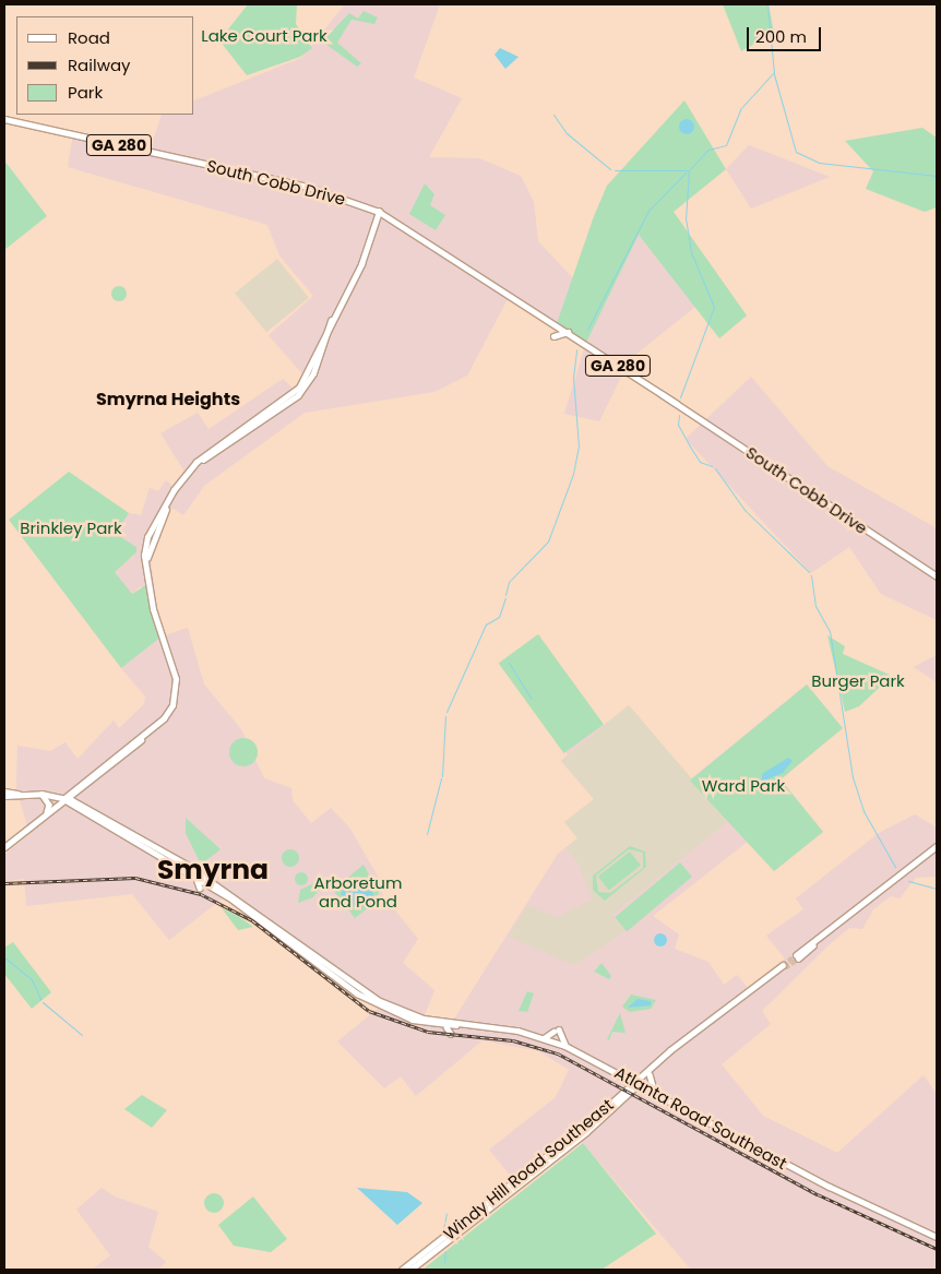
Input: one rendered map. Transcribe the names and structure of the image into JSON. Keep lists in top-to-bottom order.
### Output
{
  "streets": {
    "main road": [
      "GA 280",
      "South Cobb Drive",
      "Atlanta Road Southeast",
      "Windy Hill Road Southeast"
    ]
  },
  "crossings": [
    ["Atlanta Road Southeast", "Windy Hill Road Southeast"]
  ],
  "districts": ["Smyrna Heights", "Smyrna"],
  "parks": [
    "Lake Court Park",
    "Brinkley Park",
    "Burger Park",
    "Ward Park",
    "Arboretum and Pond"
  ],
  "legend": ["Road", "Railway", "Park"],
  "scale_bar": "200 m"
}
